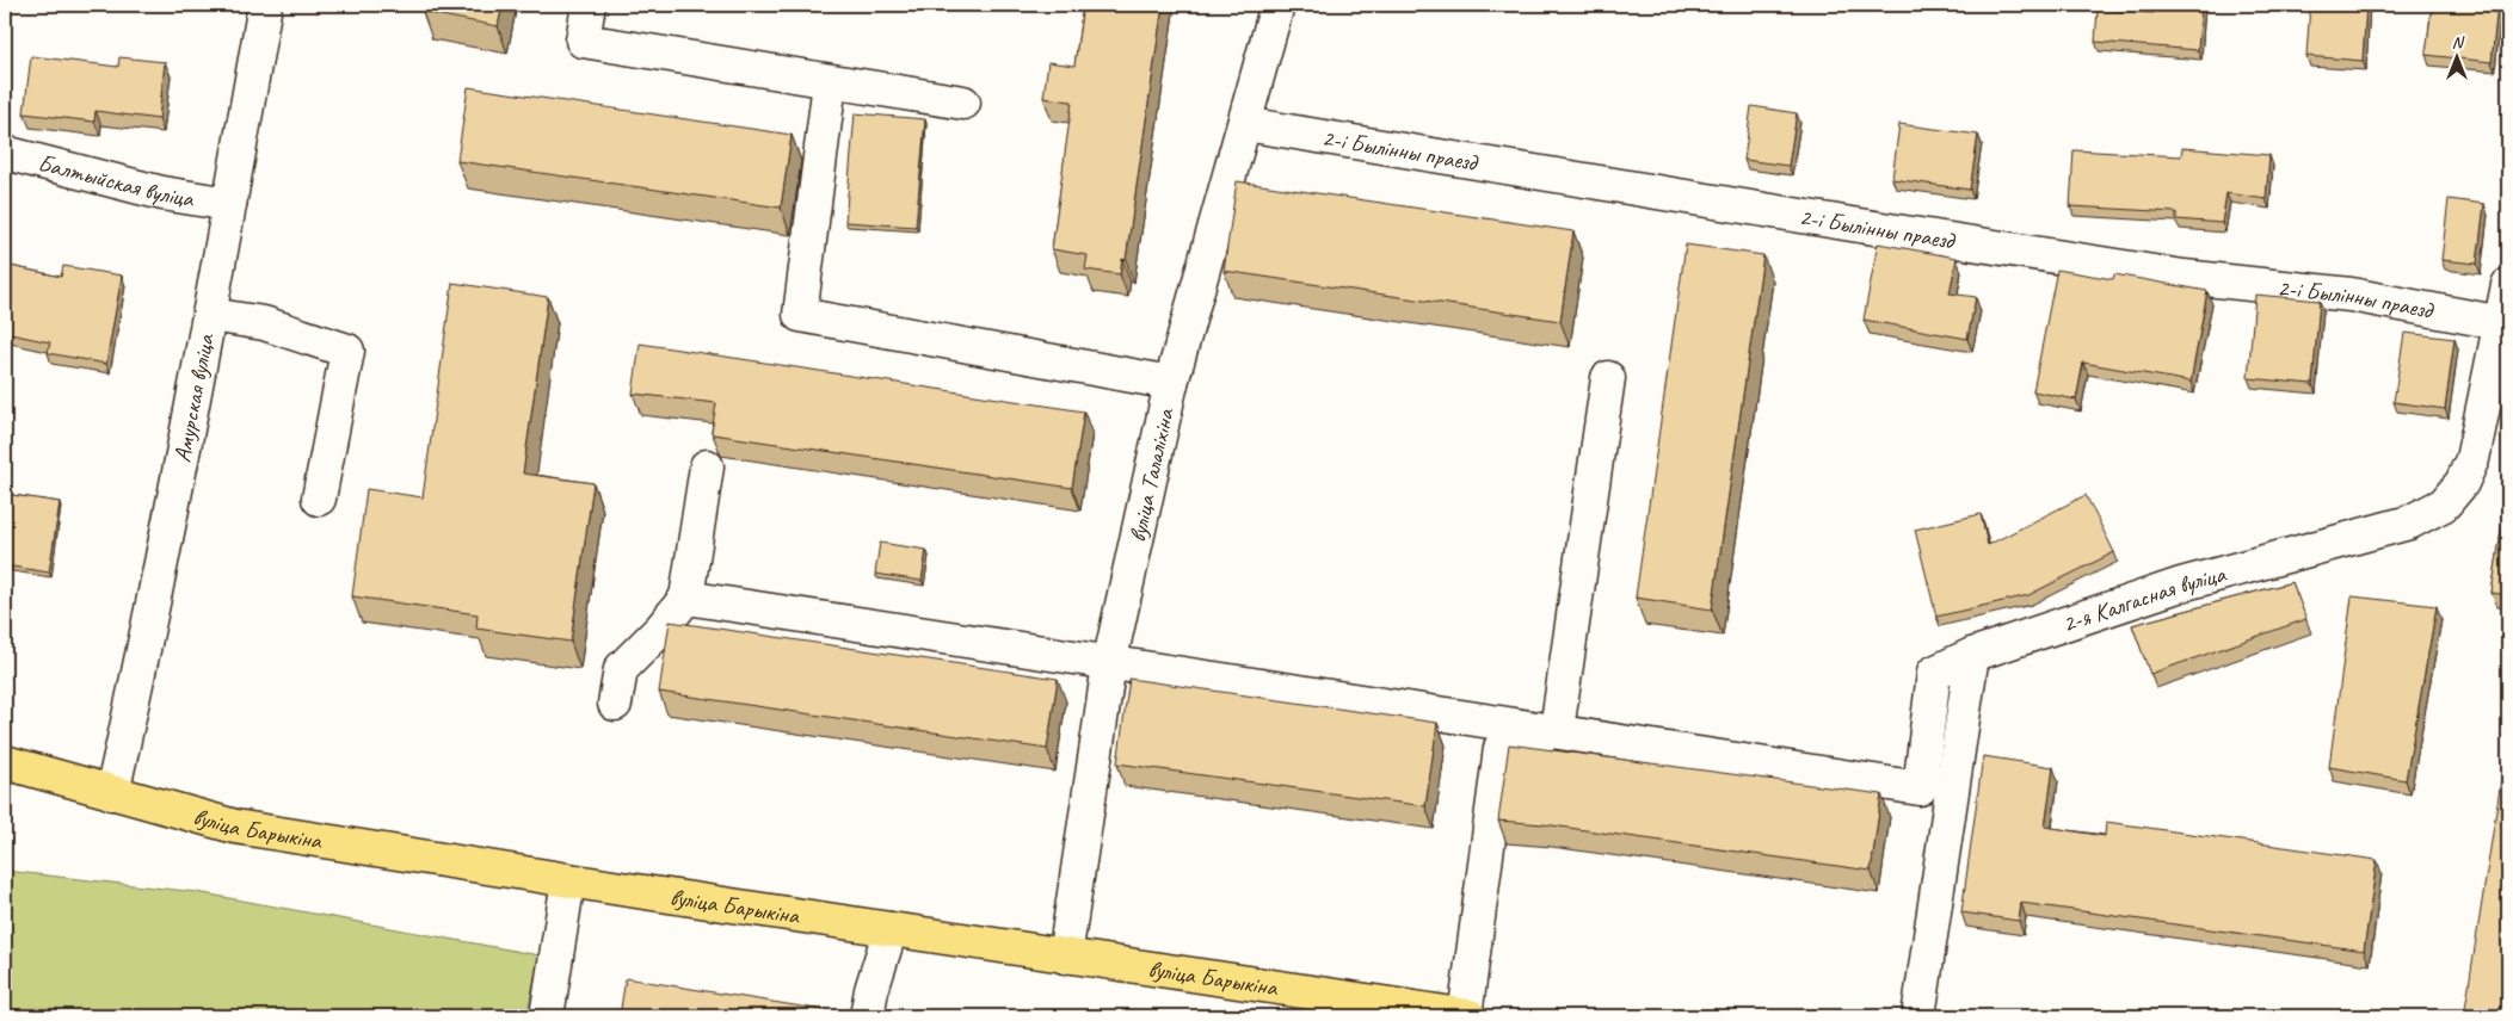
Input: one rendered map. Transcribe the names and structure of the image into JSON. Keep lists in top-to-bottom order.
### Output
{
  "streets": {
    "main road": ["вуліца Барыкіна"],
    "street": [
      "2-і Былінны праезд",
      "Балтыйская вуліца",
      "Амурская вуліца",
      "вуліца Талаліхіна",
      "2-я Калгасная вуліца"
    ]
  },
  "crossings": [
    ["2-і Былінны праезд", "вуліца Талаліхіна"],
    ["2-і Былінны праезд", "2-я Калгасная вуліца"],
    ["Балтыйская вуліца", "Амурская вуліца"],
    ["Амурская вуліца", "вуліца Барыкіна"],
    ["вуліца Талаліхіна", "вуліца Барыкіна"]
  ],
  "north": "top"
}
